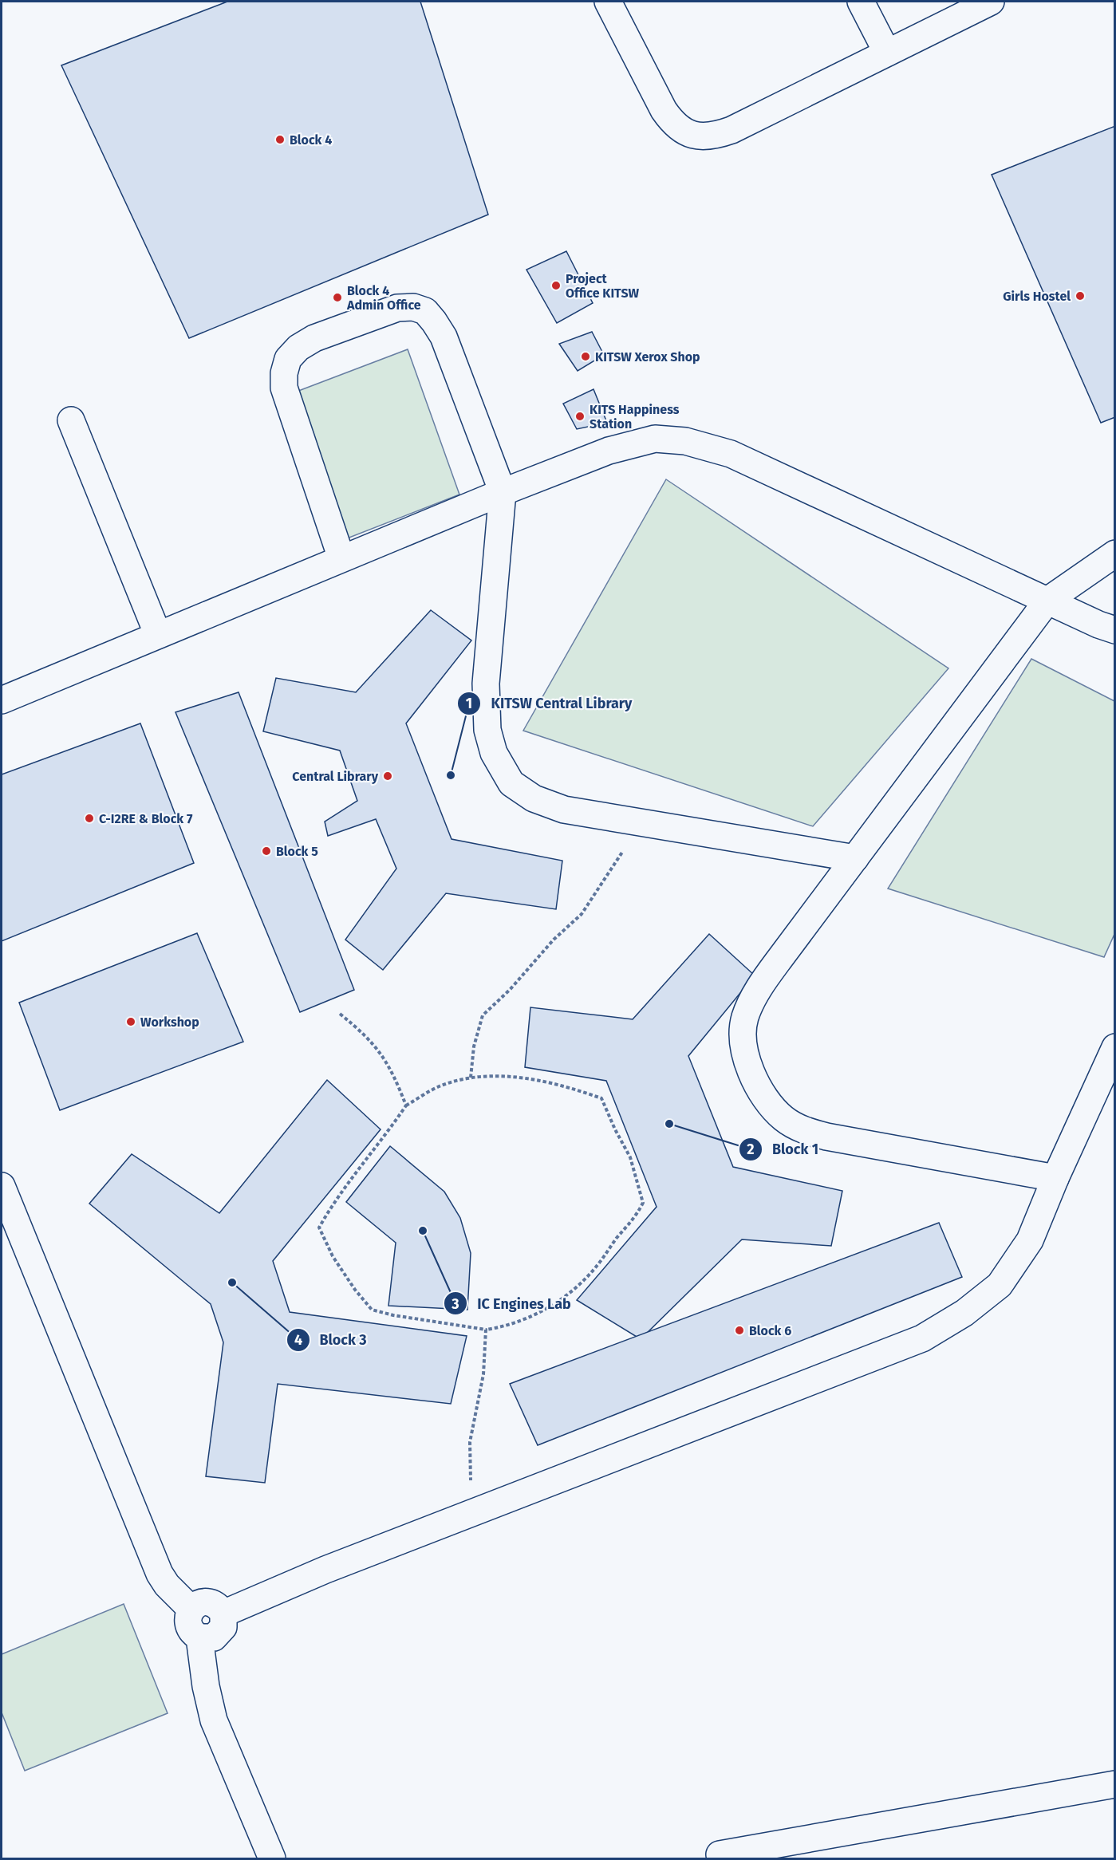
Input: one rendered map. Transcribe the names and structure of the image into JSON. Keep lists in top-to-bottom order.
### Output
{
  "places": [
    "Block 4",
    "Project Office KITSW",
    "Girls Hostel",
    "Block 4 Admin Office",
    "KITSW Xerox Shop",
    "KITS Happiness Station",
    "KITSW Central Library",
    "Central Library",
    "C-I2RE & Block 7",
    "Block 5",
    "Workshop",
    "Block 1",
    "IC Engines Lab",
    "Block 3",
    "Block 6"
  ]
}
